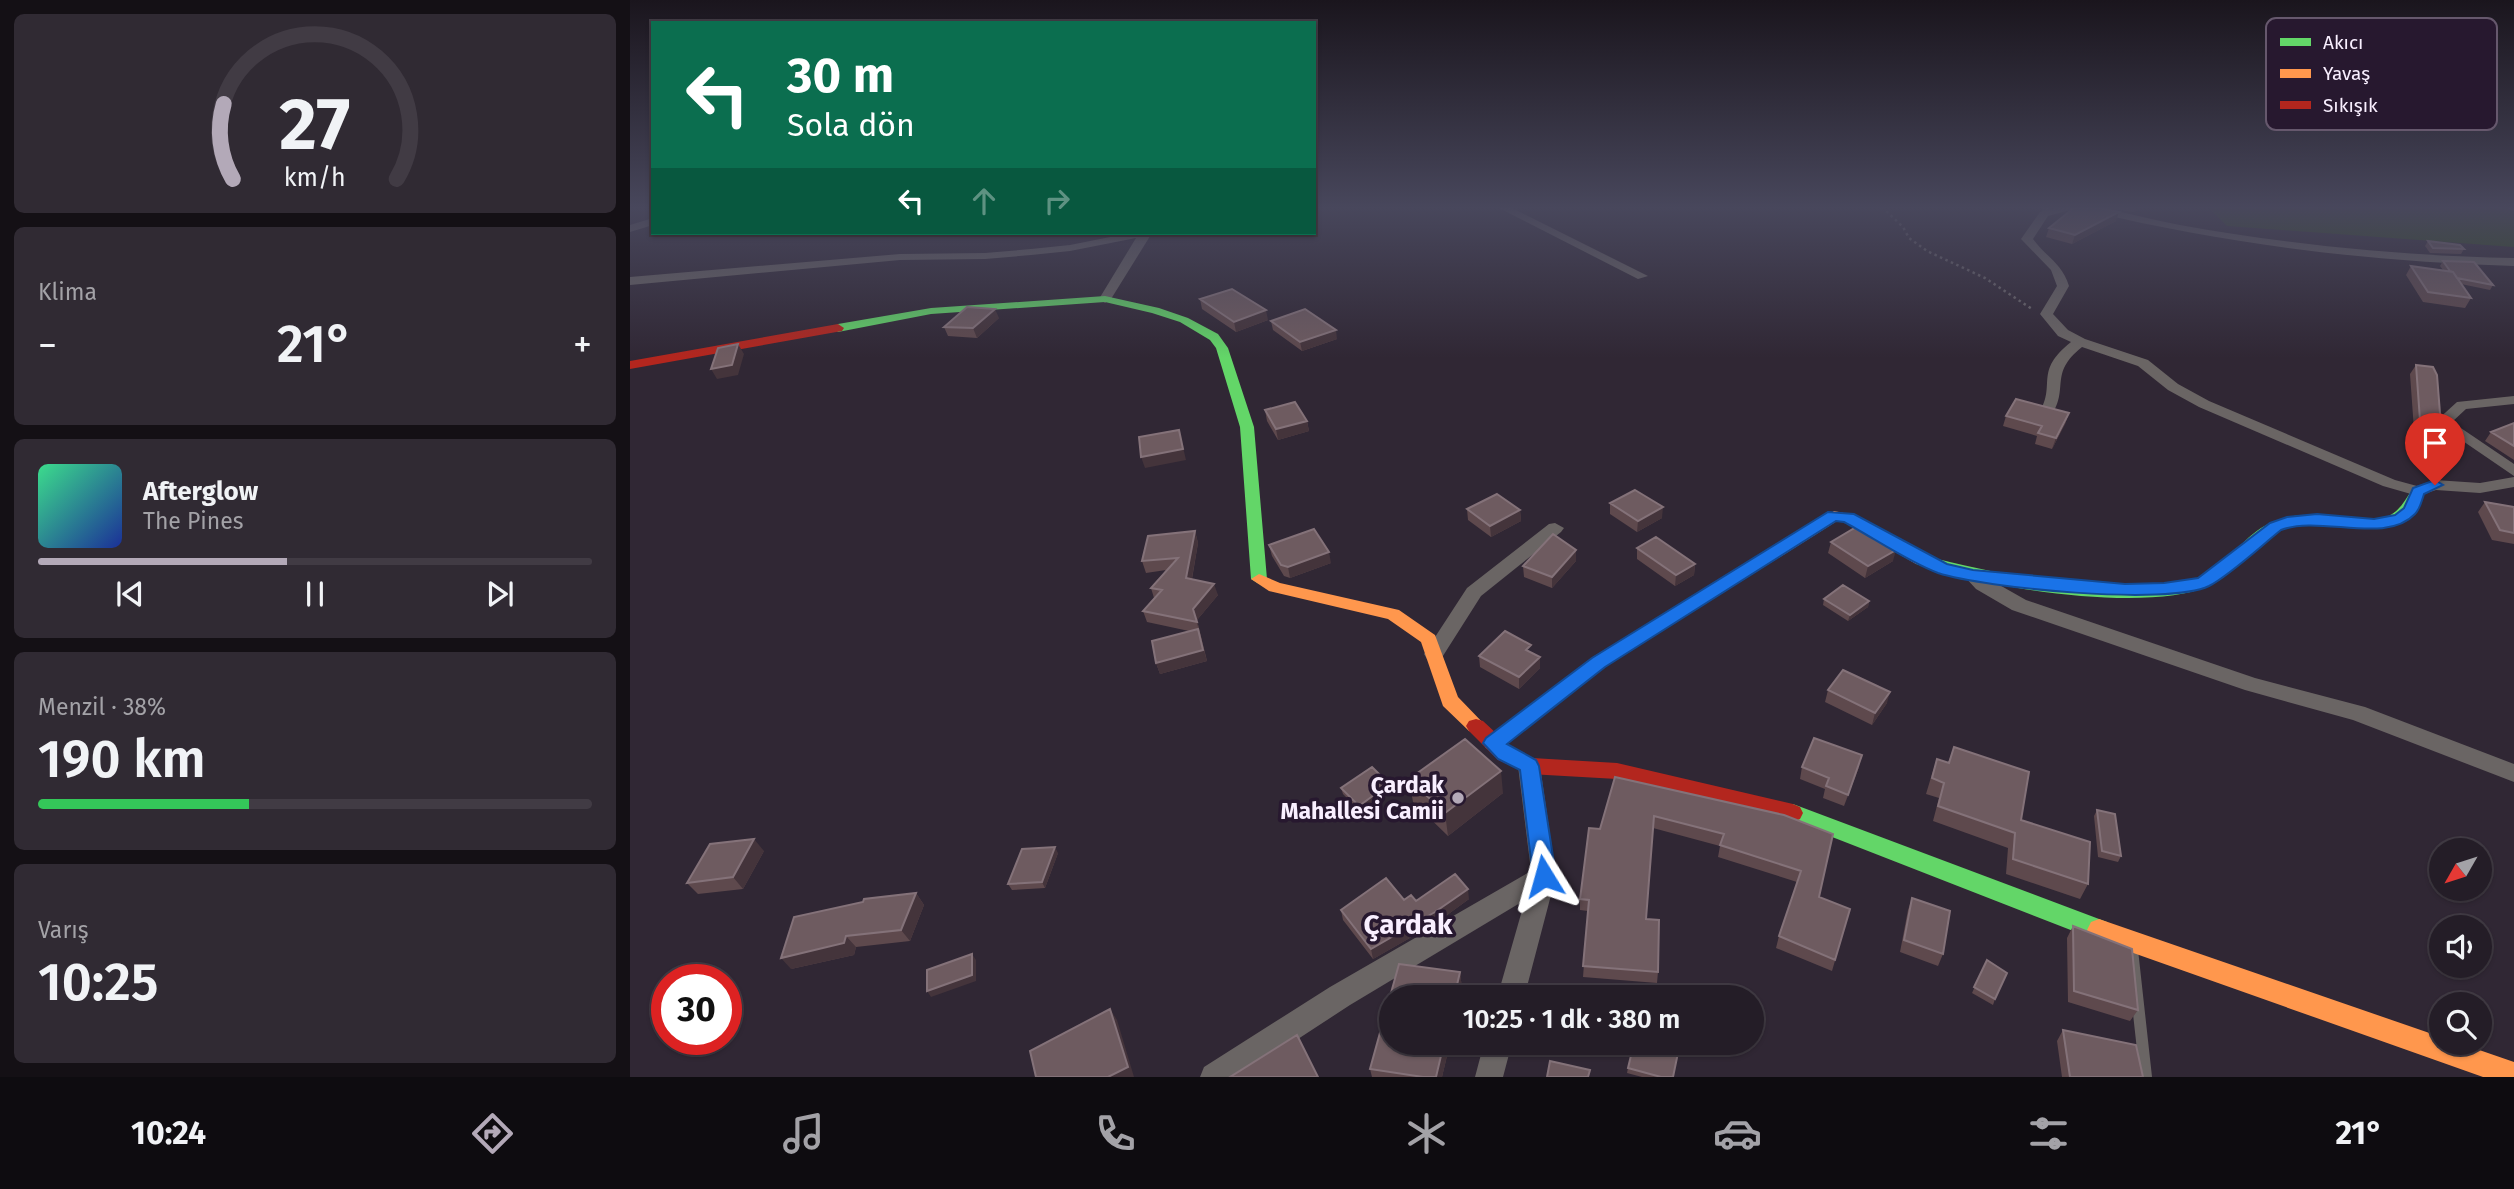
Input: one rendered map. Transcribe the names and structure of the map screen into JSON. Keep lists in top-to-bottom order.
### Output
{
  "districts": ["Çardak"],
  "places": ["Çardak Mahallesi Camii"],
  "legend": ["Akıcı", "Yavaş", "Sıkışık"],
  "north": "bottom left",
  "page": {
    "turn": ["30 m", "Sola dön"],
    "tile": [
      "Klima",
      ["Menzil · 38%", "190 km"],
      ["Varış", "10:25"]
    ],
    "heat": ["−", "21°", "+"],
    "song": ["Afterglow", "The Pines"],
    "limit": "30",
    "trip": "10:25 · 1 dk · 380 m",
    "tabs": ["10:24", "21°"],
    "gauge": ["27", "km/h"]
  }
}
